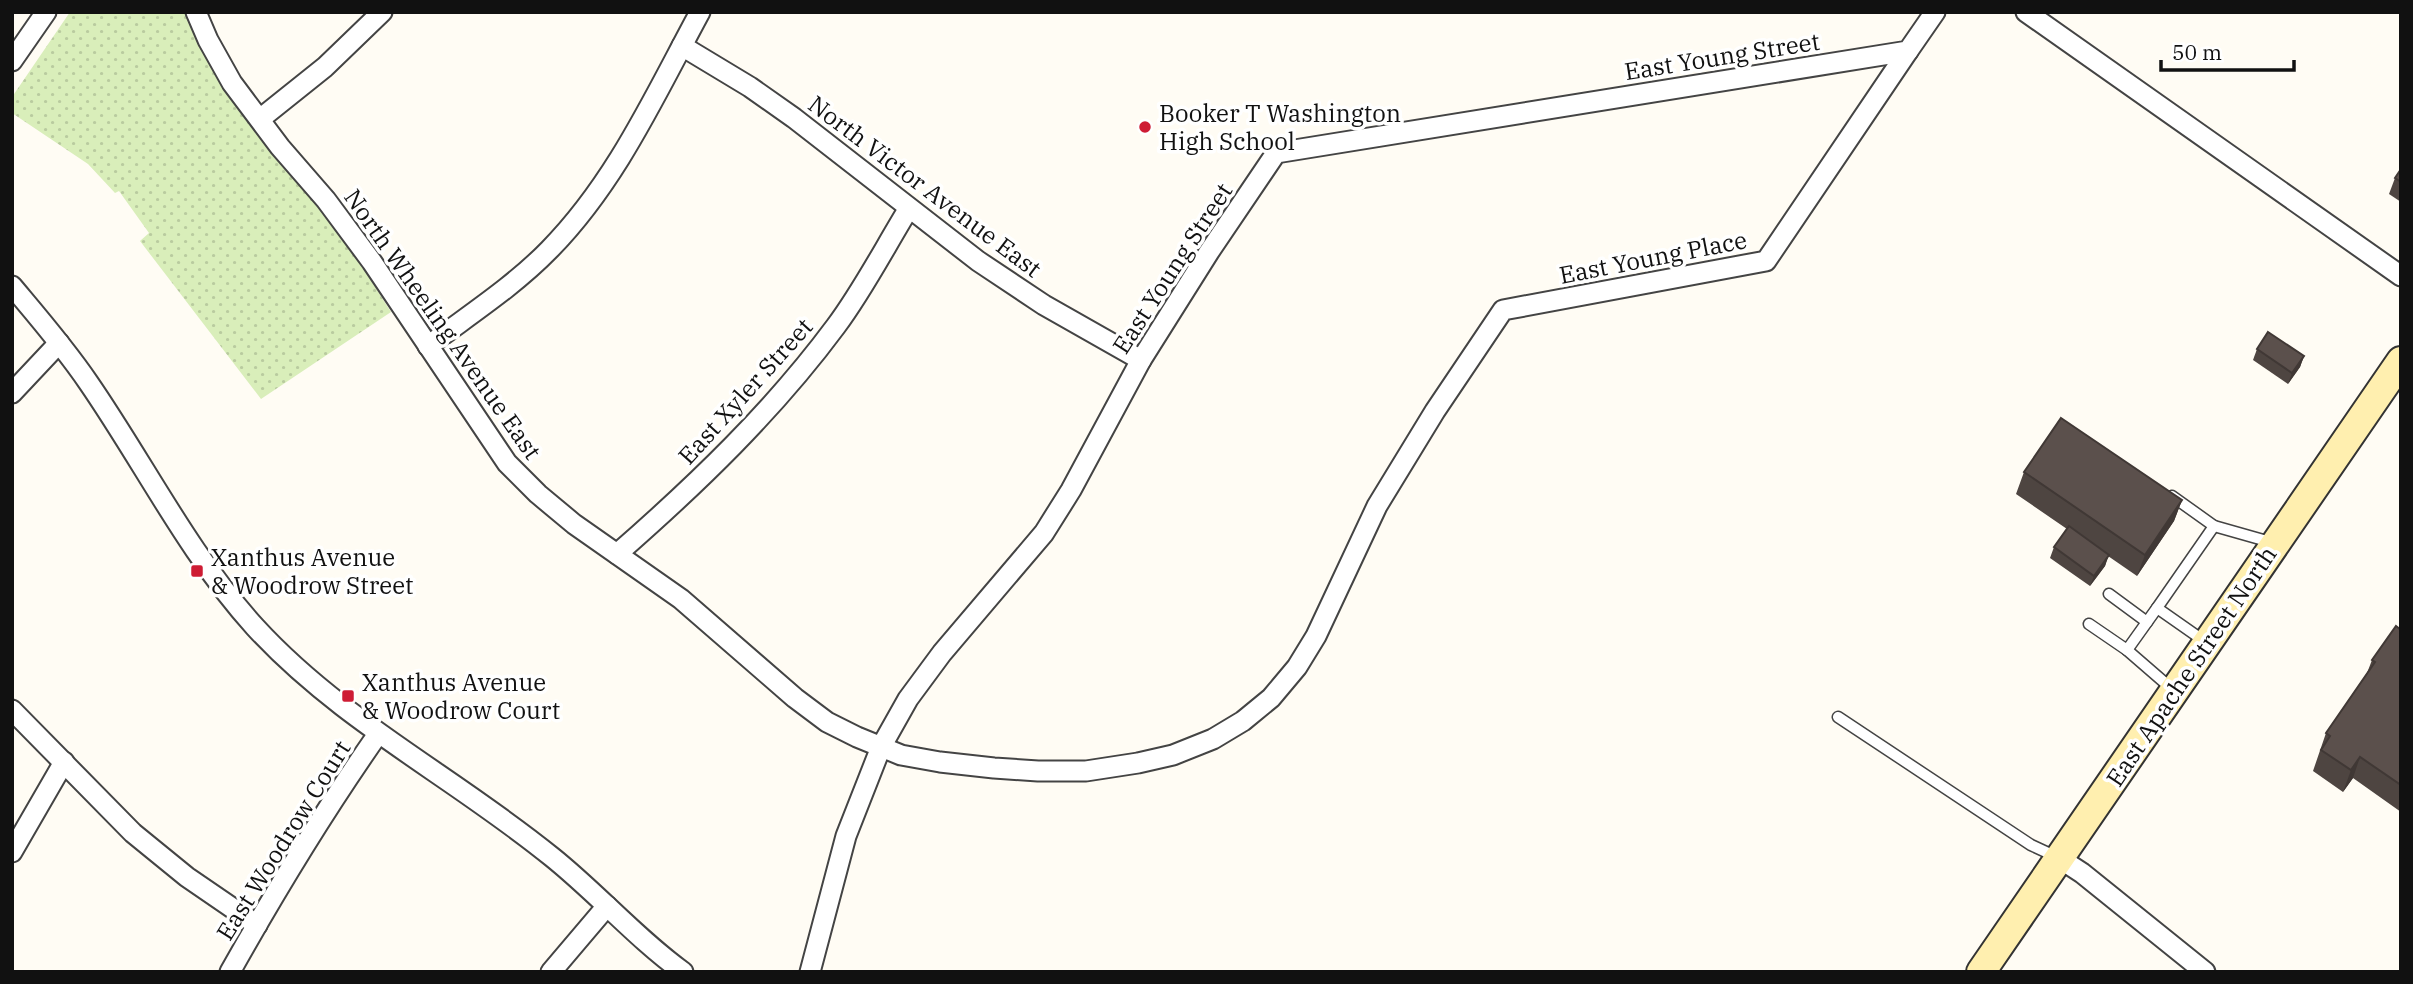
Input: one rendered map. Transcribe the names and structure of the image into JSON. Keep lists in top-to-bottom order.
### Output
{
  "streets": {
    "main road": ["East Apache Street North"],
    "street": [
      "East Young Street",
      "North Victor Avenue East",
      "East Young Place",
      "North Wheeling Avenue East",
      "East Xyler Street",
      "East Woodrow Court"
    ]
  },
  "crossings": [
    ["East Young Street", "North Victor Avenue East"],
    ["East Young Street", "East Young Place"],
    ["East Young Street", "North Wheeling Avenue East"],
    ["North Victor Avenue East", "East Xyler Street"],
    ["East Young Place", "North Wheeling Avenue East"],
    ["North Wheeling Avenue East", "East Xyler Street"]
  ],
  "places": {
    "other": ["Booker T Washington High School"],
    "transit": ["Xanthus Avenue & Woodrow Street", "Xanthus Avenue & Woodrow Court"]
  },
  "scale_bar": "50 m"
}
